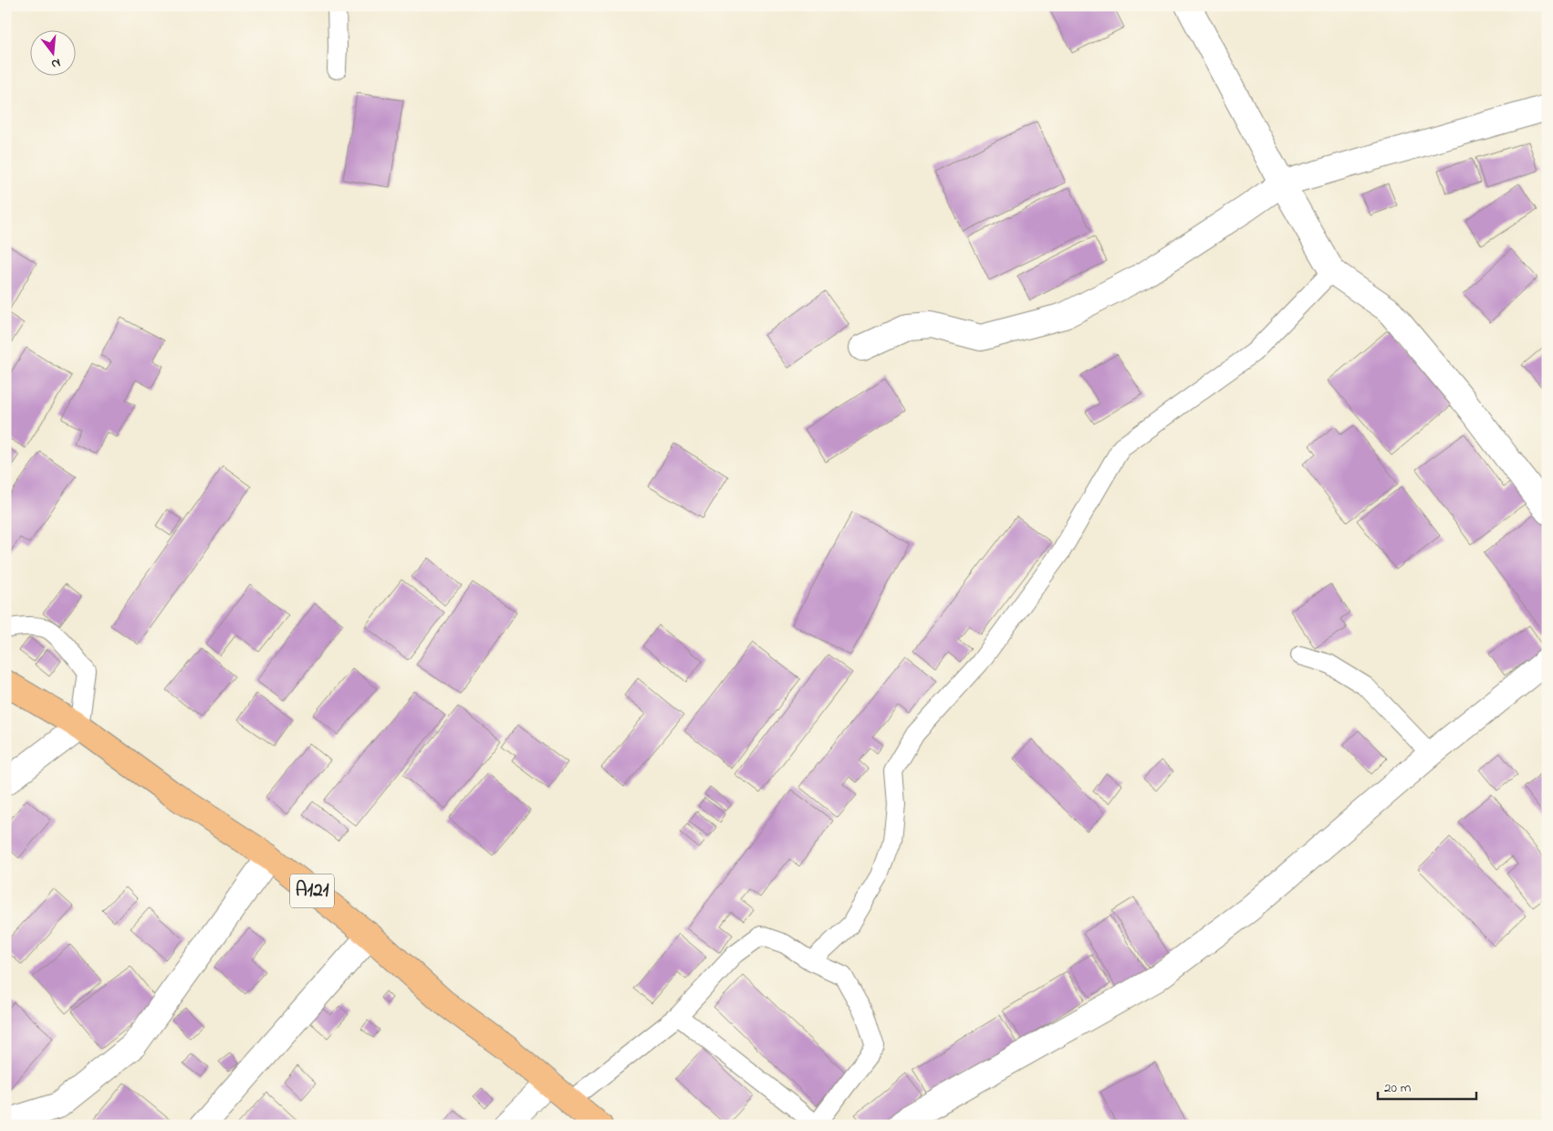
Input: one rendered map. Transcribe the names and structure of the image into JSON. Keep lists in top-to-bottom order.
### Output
{
  "streets": {
    "main road": ["A121"]
  },
  "scale_bar": "20 m",
  "north": "bottom"
}
